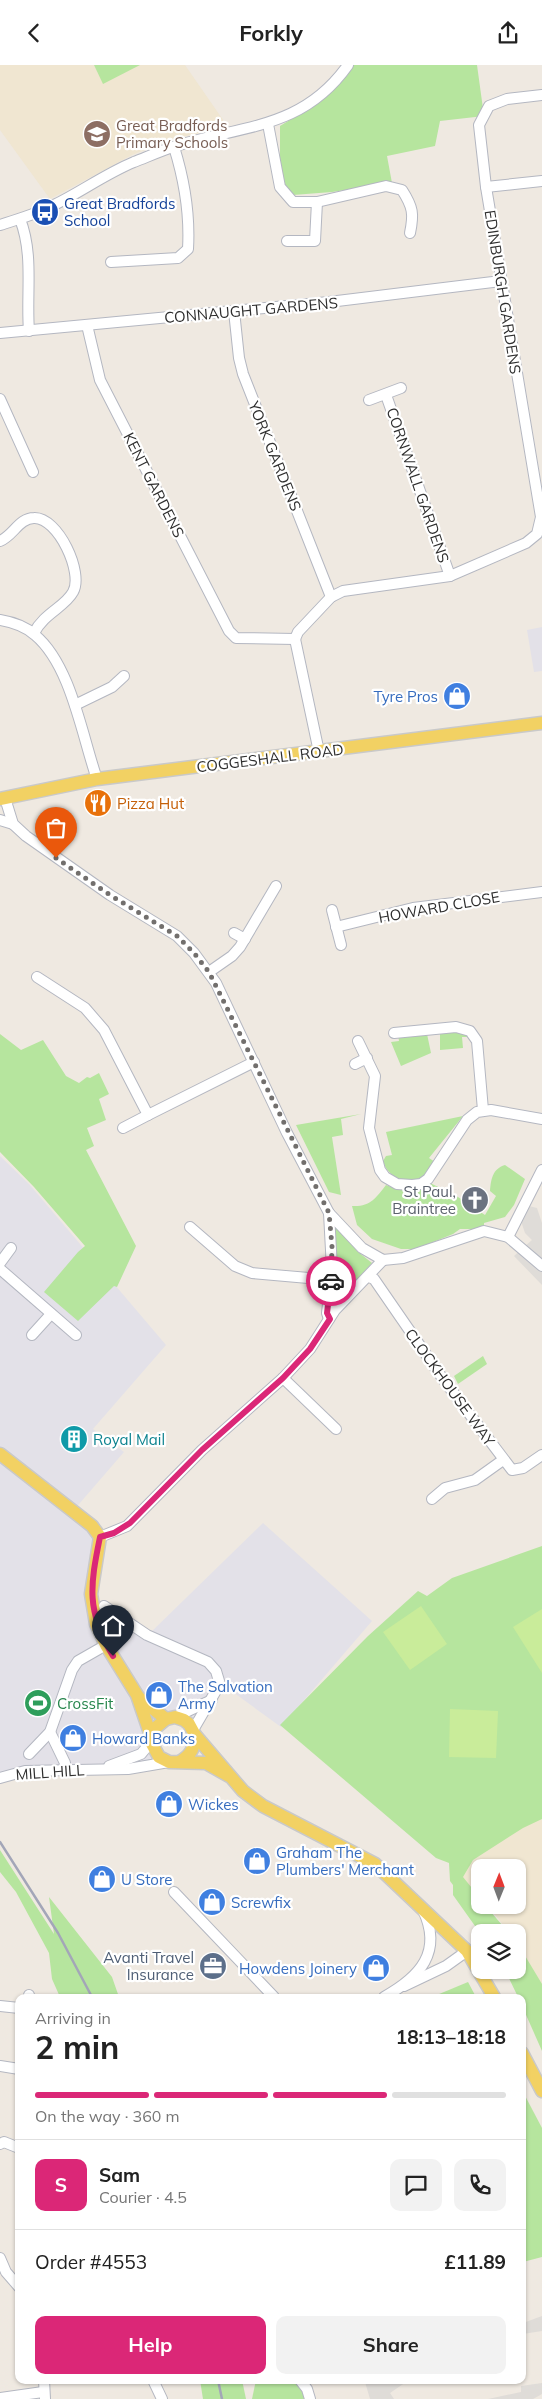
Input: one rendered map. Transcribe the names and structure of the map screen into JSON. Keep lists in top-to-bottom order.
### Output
{
  "streets": {
    "main road": ["COGGESHALL ROAD"],
    "street": [
      "EDINBURGH GARDENS",
      "CONNAUGHT GARDENS",
      "YORK GARDENS",
      "KENT GARDENS",
      "CORNWALL GARDENS",
      "HOWARD CLOSE",
      "CLOCKHOUSE WAY",
      "MILL HILL"
    ]
  },
  "crossings": [
    ["EDINBURGH GARDENS", "CONNAUGHT GARDENS"],
    ["EDINBURGH GARDENS", "CORNWALL GARDENS"],
    ["CONNAUGHT GARDENS", "YORK GARDENS"],
    ["CONNAUGHT GARDENS", "KENT GARDENS"]
  ],
  "places": {
    "school or university": ["Great Bradfords Primary Schools"],
    "bus stop": ["Great Bradfords School"],
    "shop": [
      "Tyre Pros",
      "The Salvation Army",
      "Howard Banks",
      "Wickes",
      "Graham The Plumbers' Merchant",
      "U Store",
      "Screwfix",
      "Howdens Joinery"
    ],
    "restaurant": ["Pizza Hut"],
    "church": ["St Paul, Braintree"],
    "building": ["Royal Mail"],
    "sports": ["CrossFit"],
    "office": ["Avanti Travel Insurance"]
  },
  "north": "top",
  "page": {
    "header": "Forkly",
    "heading": ["2 min", "Arriving in", "18:13–18:18"],
    "panel": [
      "Sam",
      "Courier · 4.5",
      "Order #4553",
      "£11.89"
    ],
    "bar": "On the way · 360 m",
    "round": "S",
    "buttons": ["Help", "Share"]
  }
}
